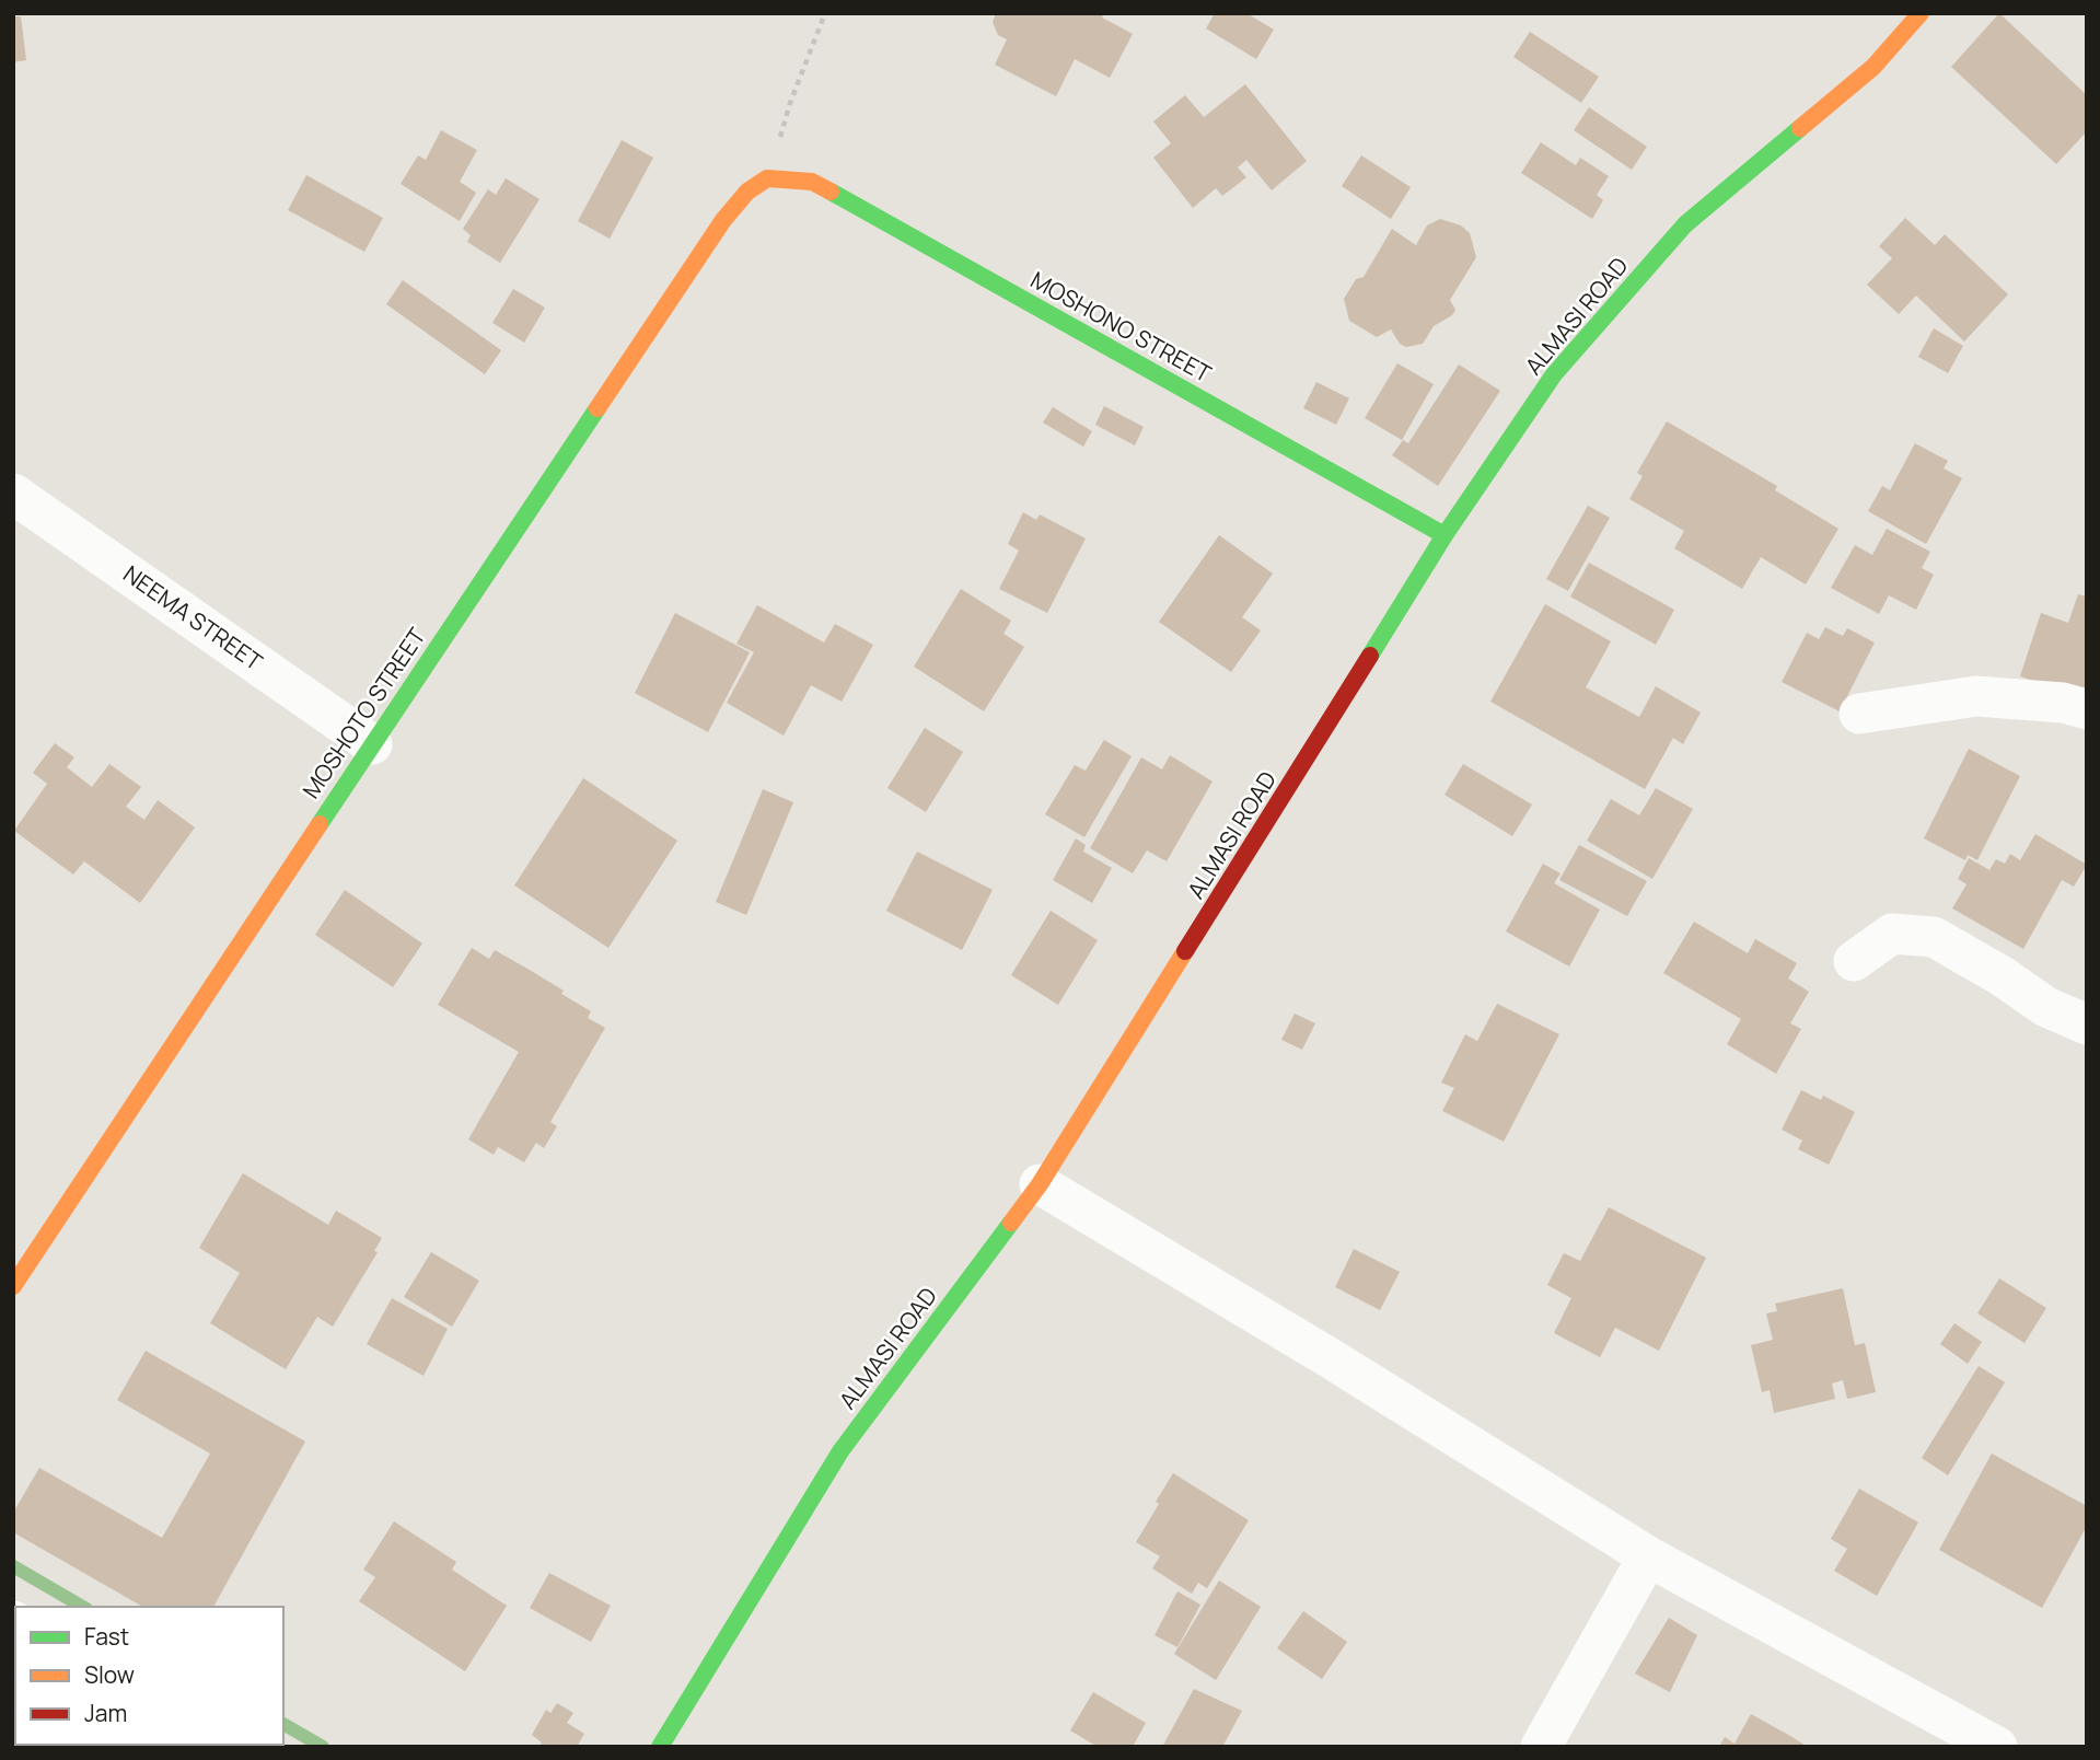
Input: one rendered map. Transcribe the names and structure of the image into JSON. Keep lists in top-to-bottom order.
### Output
{
  "streets": {
    "street": [
      "ALMASI ROAD",
      "MOSHONO STREET",
      "NEEMA STREET",
      "MOSHOTO STREET"
    ]
  },
  "crossings": [
    ["ALMASI ROAD", "MOSHONO STREET"],
    ["MOSHONO STREET", "MOSHOTO STREET"],
    ["NEEMA STREET", "MOSHOTO STREET"]
  ],
  "legend": ["Fast", "Slow", "Jam"]
}
